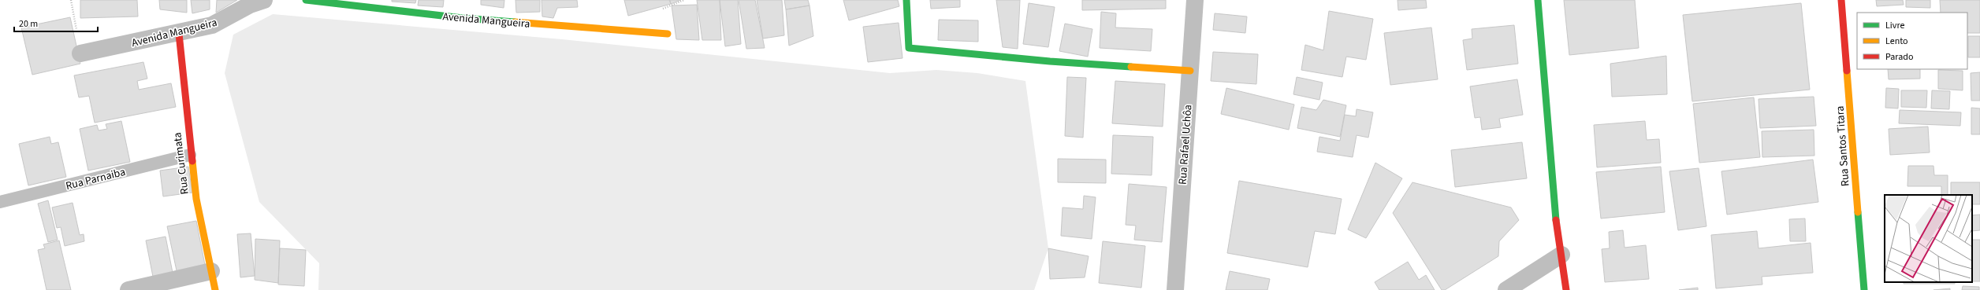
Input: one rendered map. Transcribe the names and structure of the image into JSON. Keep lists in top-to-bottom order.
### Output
{
  "streets": {
    "street": [
      "Avenida Mangueira",
      "Rua Rafael Uchôa",
      "Rua Santos Titara",
      "Rua Curimata"
    ],
    "lane": ["Rua Parnaiba"]
  },
  "crossings": [
    ["Avenida Mangueira", "Rua Curimata"],
    ["Rua Curimata", "Rua Parnaiba"]
  ],
  "legend": ["Livre", "Lento", "Parado"],
  "scale_bar": "20 m"
}
